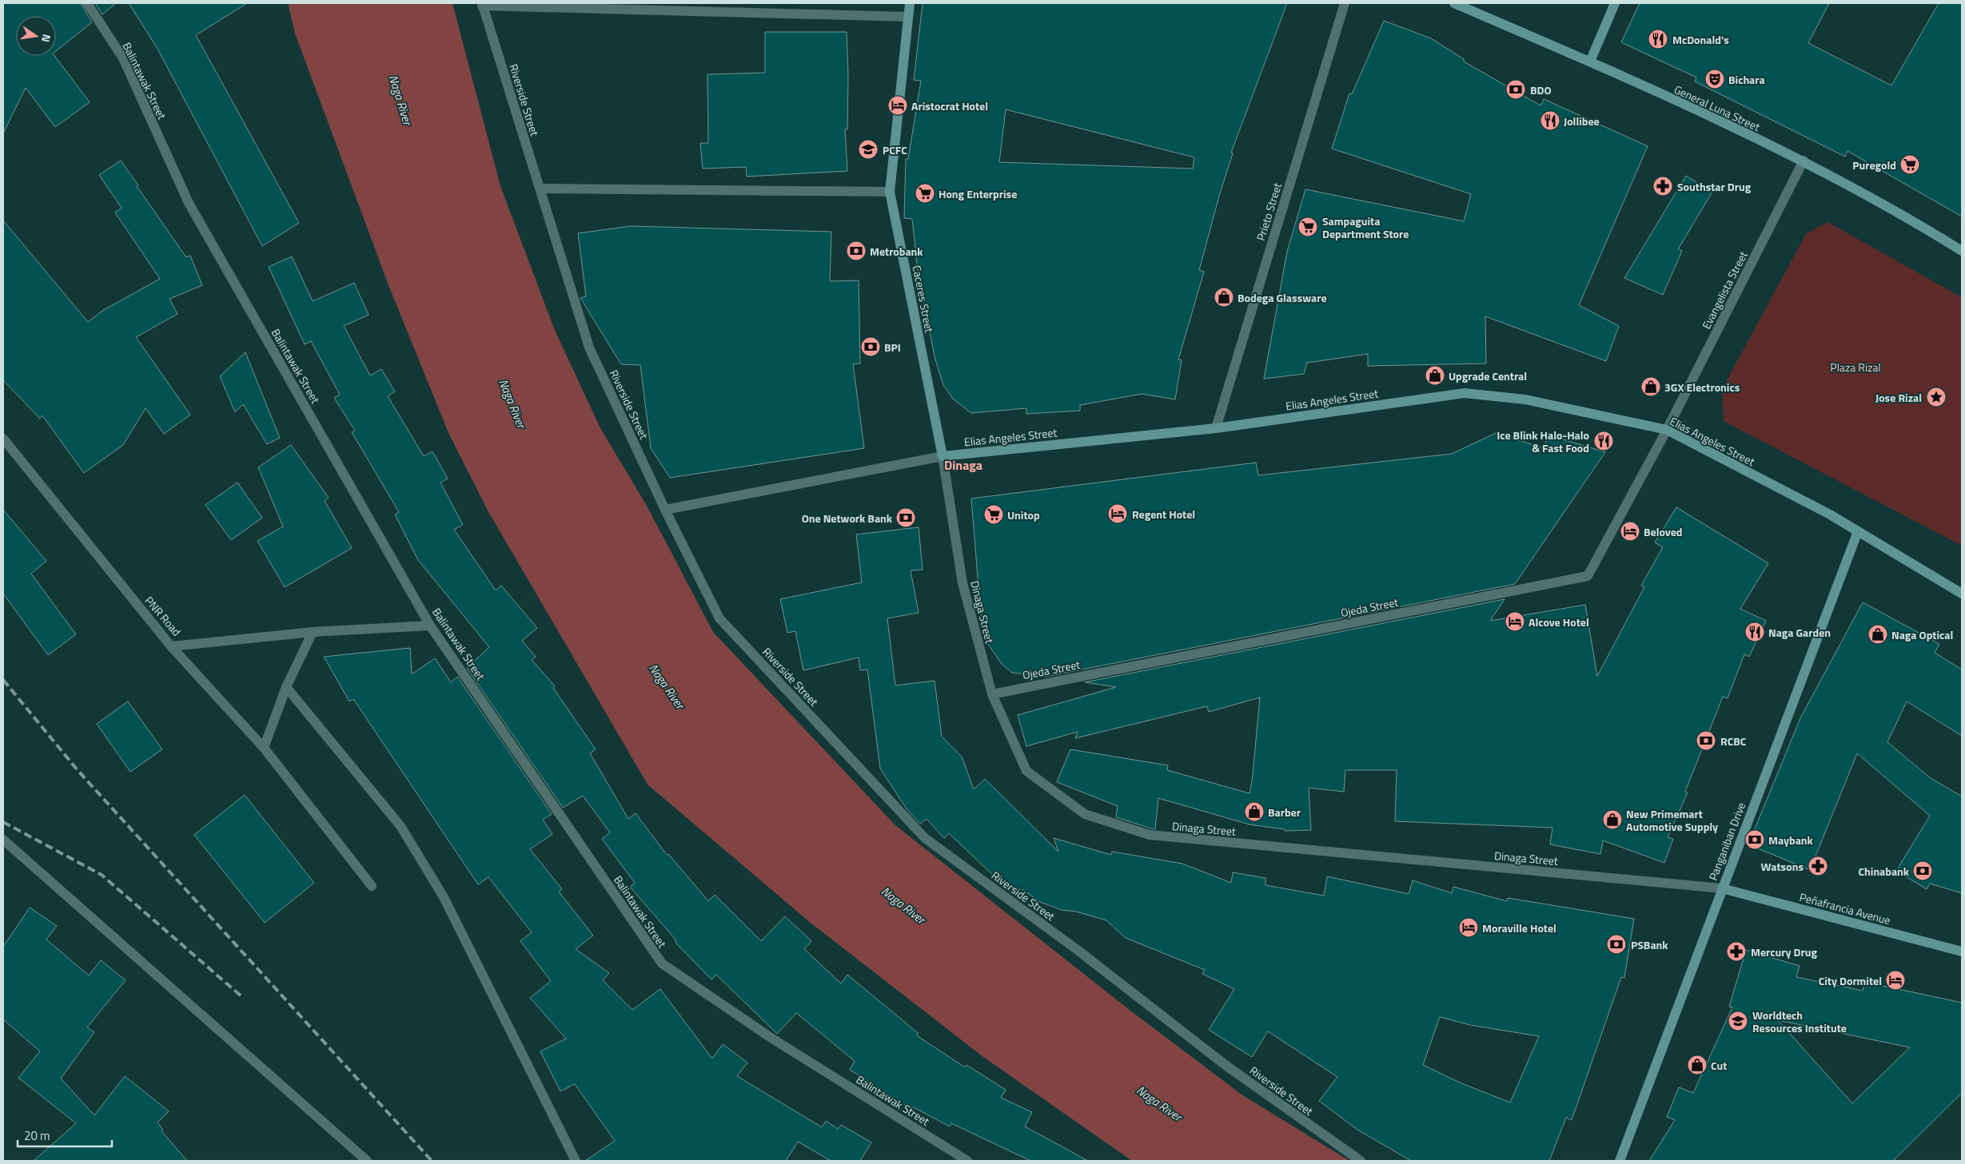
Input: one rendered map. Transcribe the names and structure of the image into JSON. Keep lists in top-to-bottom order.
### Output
{
  "streets": {
    "main road": [
      "General Luna Street",
      "Caceres Street",
      "Elias Angeles Street",
      "Panganiban Drive",
      "Peñafrancia Avenue"
    ],
    "street": [
      "Balintawak Street",
      "Riverside Street",
      "Prieto Street",
      "Evangelista Street",
      "Ojeda Street",
      "Dinaga Street",
      "PNR Road"
    ]
  },
  "crossings": [
    ["Balintawak Street", "PNR Road"],
    ["Riverside Street", "Elias Angeles Street"],
    ["General Luna Street", "Evangelista Street"],
    ["Prieto Street", "Elias Angeles Street"],
    ["Evangelista Street", "Elias Angeles Street"],
    ["Evangelista Street", "Ojeda Street"],
    ["Caceres Street", "Elias Angeles Street"],
    ["Caceres Street", "Dinaga Street"],
    ["Elias Angeles Street", "Ojeda Street"],
    ["Elias Angeles Street", "Dinaga Street"],
    ["Elias Angeles Street", "Panganiban Drive"],
    ["Ojeda Street", "Dinaga Street"],
    ["Dinaga Street", "Panganiban Drive"],
    ["Dinaga Street", "Peñafrancia Avenue"],
    ["Panganiban Drive", "Peñafrancia Avenue"]
  ],
  "districts": ["Dinaga"],
  "water": ["Naga River"],
  "parks": ["Plaza Rizal"],
  "places": {
    "restaurant": [
      "McDonald's",
      "Jollibee",
      "Ice Blink Halo-Halo & Fast Food",
      "Naga Garden"
    ],
    "theatre": ["Bichara"],
    "bank": [
      "BDO",
      "Metrobank",
      "BPI",
      "One Network Bank",
      "RCBC",
      "Maybank",
      "Chinabank",
      "PSBank"
    ],
    "hotel": [
      "Aristocrat Hotel",
      "Regent Hotel",
      "Beloved",
      "Alcove Hotel",
      "Moraville Hotel",
      "City Dormitel"
    ],
    "school or university": ["PCFC", "Worldtech Resources Institute"],
    "supermarket": [
      "Puregold",
      "Hong Enterprise",
      "Sampaguita Department Store",
      "Unitop"
    ],
    "pharmacy": ["Southstar Drug", "Watsons", "Mercury Drug"],
    "shop": [
      "Bodega Glassware",
      "Upgrade Central",
      "3GX Electronics",
      "Naga Optical",
      "Barber",
      "New Primemart Automotive Supply",
      "Cut"
    ],
    "place": ["Jose Rizal"]
  },
  "scale_bar": "20 m",
  "north": "right"
}
